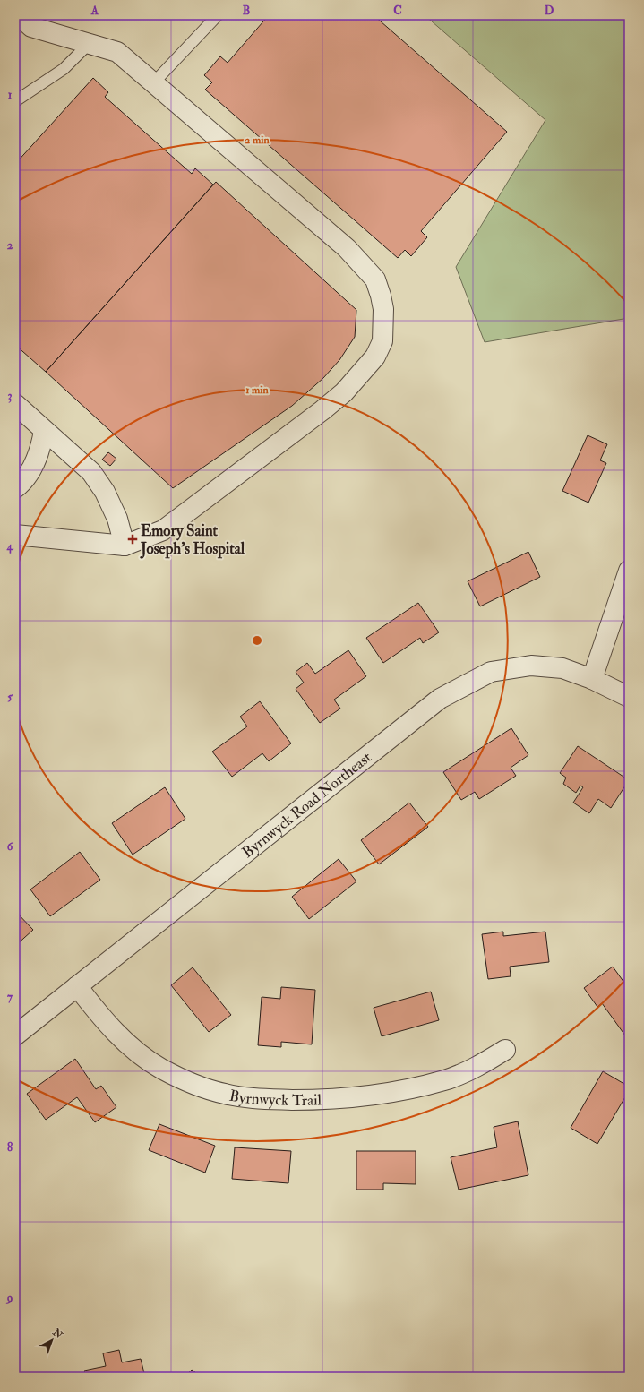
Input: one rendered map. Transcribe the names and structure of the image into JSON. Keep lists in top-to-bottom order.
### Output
{
  "streets": {
    "street": ["Byrnwyck Road Northeast", "Byrnwyck Trail"]
  },
  "crossings": [
    ["Byrnwyck Road Northeast", "Byrnwyck Trail"]
  ],
  "places": {
    "health": ["Emory Saint Joseph's Hospital"]
  },
  "north": "top right",
  "grid": {
    "columns": [
      "A",
      "B",
      "C",
      "D"
    ],
    "rows": [
      "1",
      "2",
      "3",
      "4",
      "5",
      "6",
      "7",
      "8",
      "9"
    ]
  },
  "rings": ["2 min", "1 min"]
}
